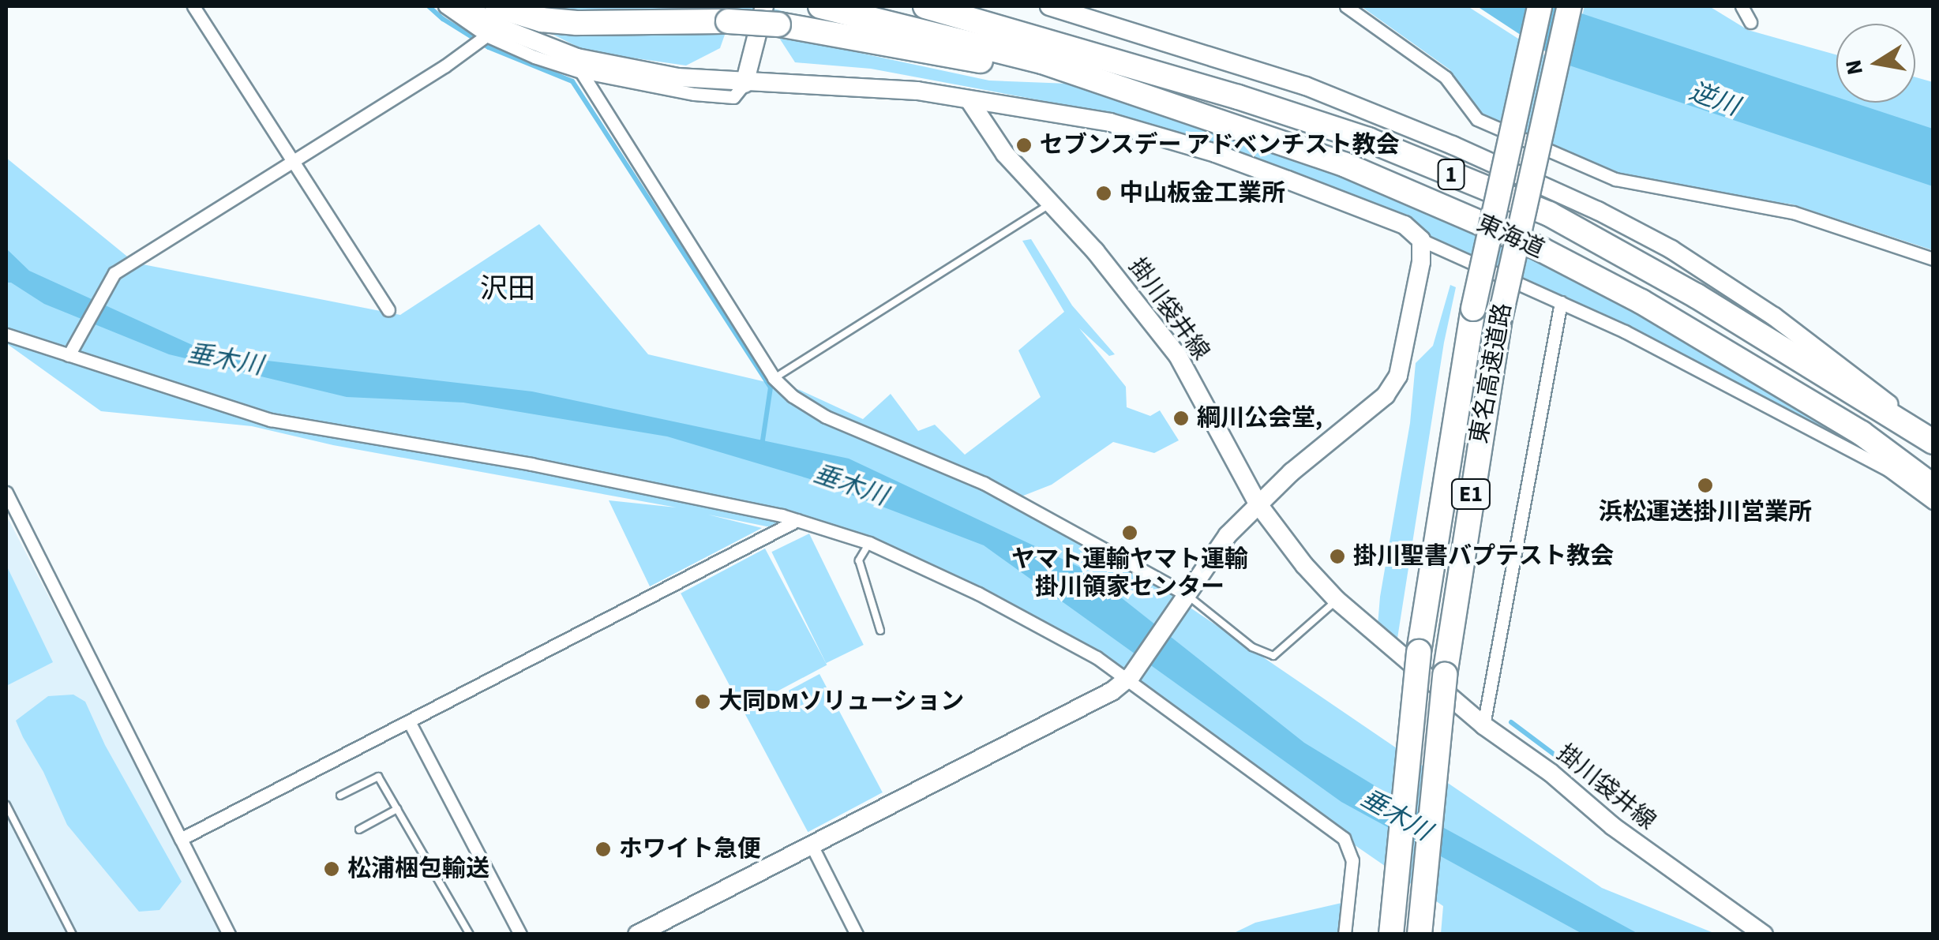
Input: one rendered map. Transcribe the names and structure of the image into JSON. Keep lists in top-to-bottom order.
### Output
{
  "streets": {
    "highway": [
      "1",
      "東海道",
      "東名高速道路",
      "E1"
    ],
    "street": ["掛川袋井線"]
  },
  "crossings": [
    ["1", "東海道"]
  ],
  "districts": ["沢田"],
  "water": ["逆川", "垂木川"],
  "places": [
    "セブンスデー アドベンチスト教会",
    "中山板金工業所",
    "綱川公会堂,",
    "浜松運送掛川営業所",
    "ヤマト運輸ヤマト運輸 掛川領家センター",
    "掛川聖書バプテスト教会",
    "大同DMソリューション",
    "ホワイト急便",
    "松浦梱包輸送"
  ],
  "north": "left"
}
